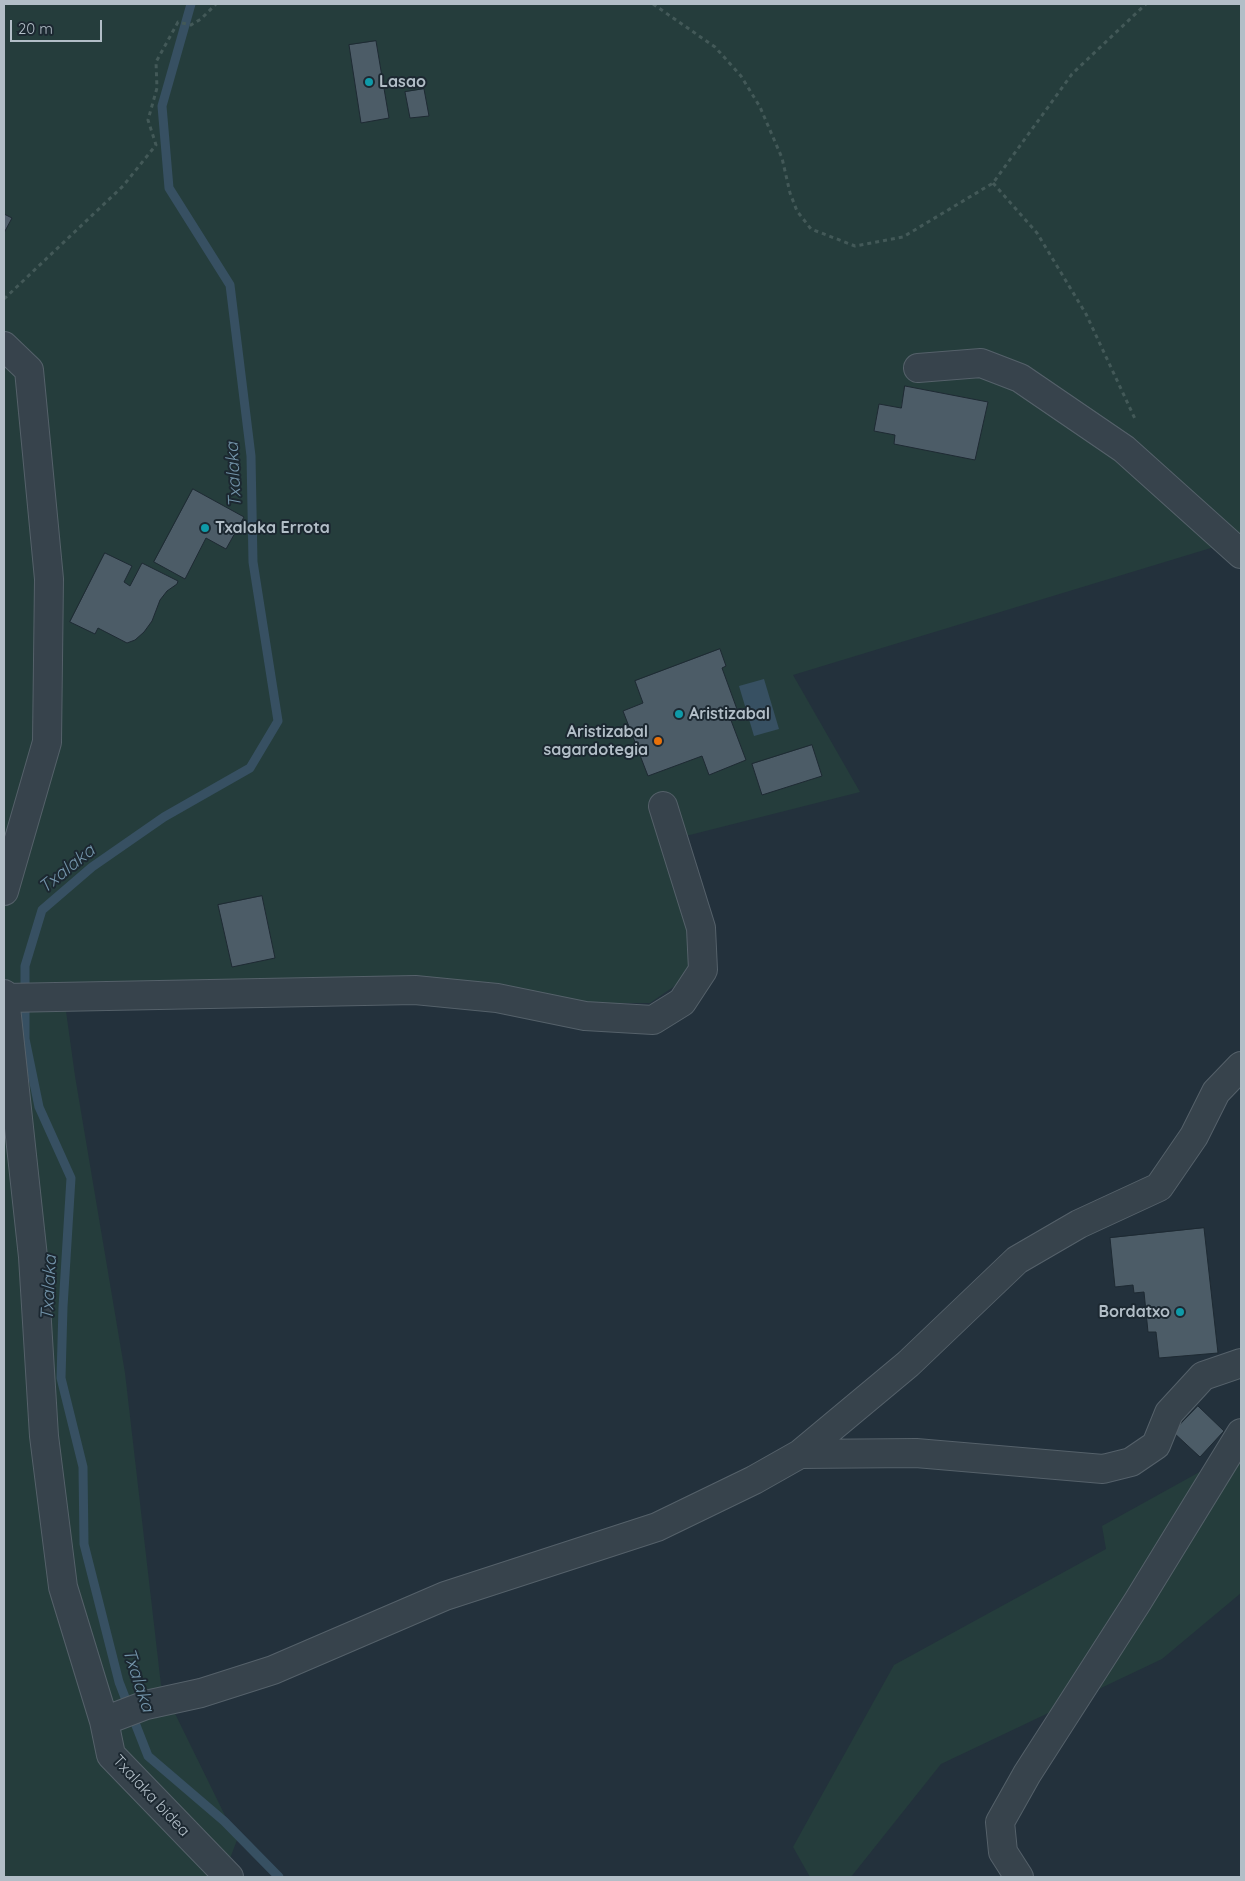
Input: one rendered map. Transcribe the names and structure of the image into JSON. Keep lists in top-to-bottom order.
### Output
{
  "streets": {
    "street": ["Txalaka bidea"]
  },
  "water": ["Txalaka"],
  "places": [
    "Lasao",
    "Txalaka Errota",
    "Aristizabal",
    "Aristizabal sagardotegia",
    "Bordatxo"
  ],
  "scale_bar": "20 m"
}
